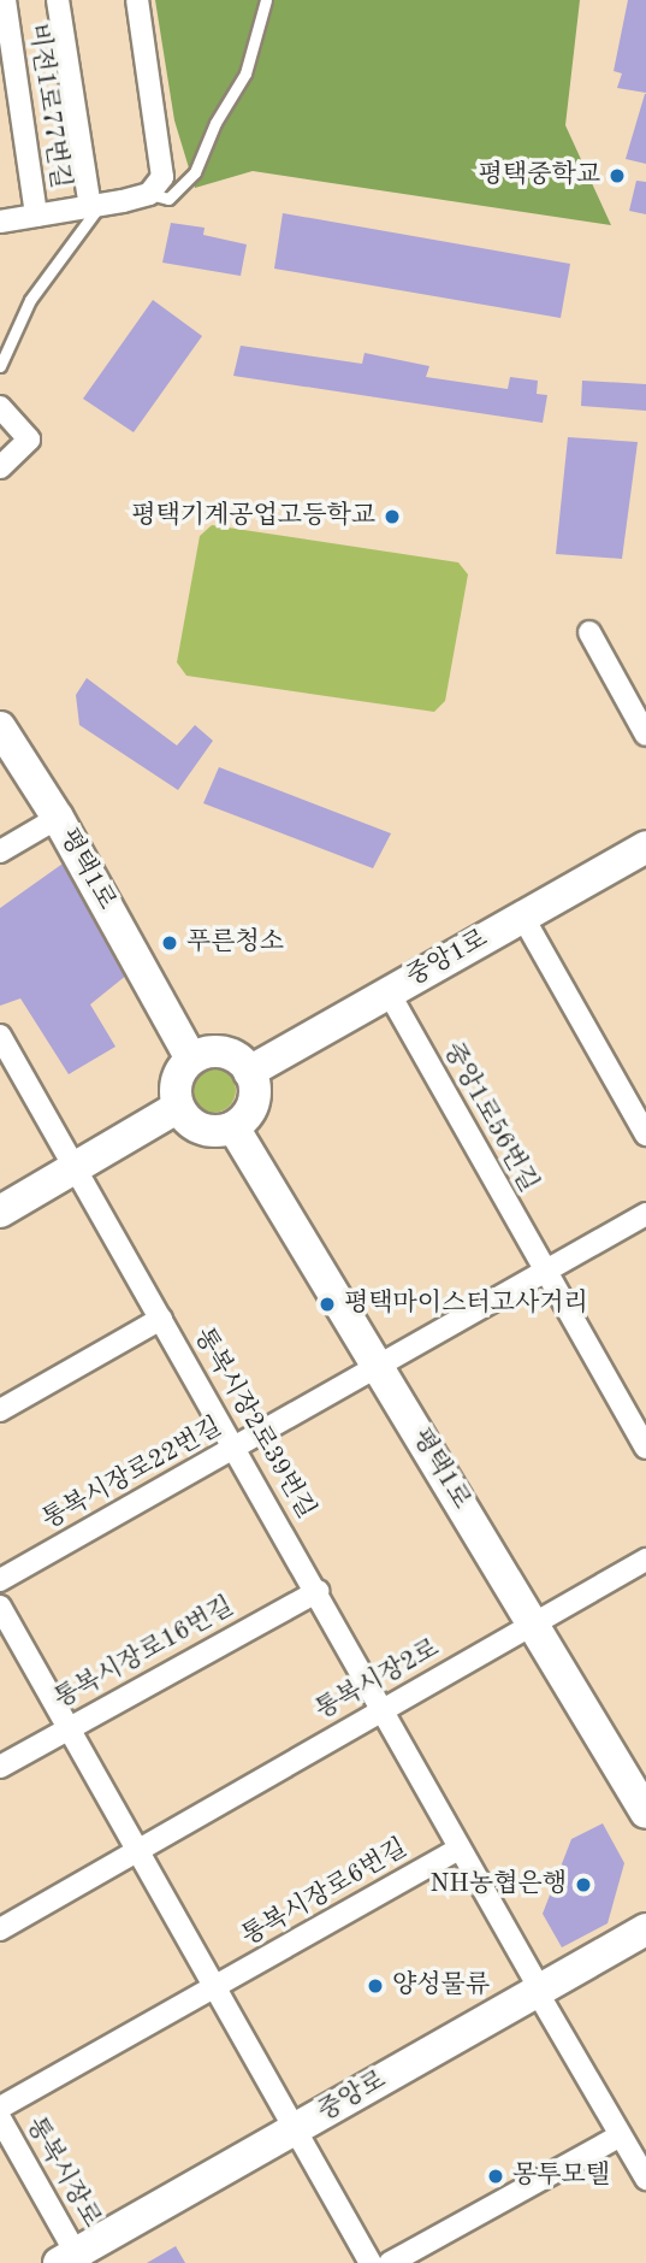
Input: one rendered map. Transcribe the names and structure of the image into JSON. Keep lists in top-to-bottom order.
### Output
{
  "streets": {
    "street": [
      "비전1로77번길",
      "평택1로",
      "중앙1로",
      "중앙1로56번길",
      "통복시장2로39번길",
      "통복시장로22번길",
      "통복시장로16번길",
      "통복시장2로",
      "통복시장로6번길",
      "중앙로",
      "통복시장로"
    ]
  },
  "crossings": [
    ["평택1로", "중앙1로"],
    ["평택1로", "통복시장로22번길"],
    ["평택1로", "통복시장2로"],
    ["중앙1로", "중앙1로56번길"],
    ["통복시장2로39번길", "통복시장로22번길"],
    ["통복시장2로39번길", "통복시장로16번길"],
    ["통복시장2로39번길", "통복시장2로"],
    ["중앙로", "통복시장로"]
  ],
  "places": [
    "평택중학교",
    "평택기계공업고등학교",
    "푸른청소",
    "평택마이스터고사거리",
    "NH농협은행",
    "양성물류",
    "몽투모텔"
  ]
}
